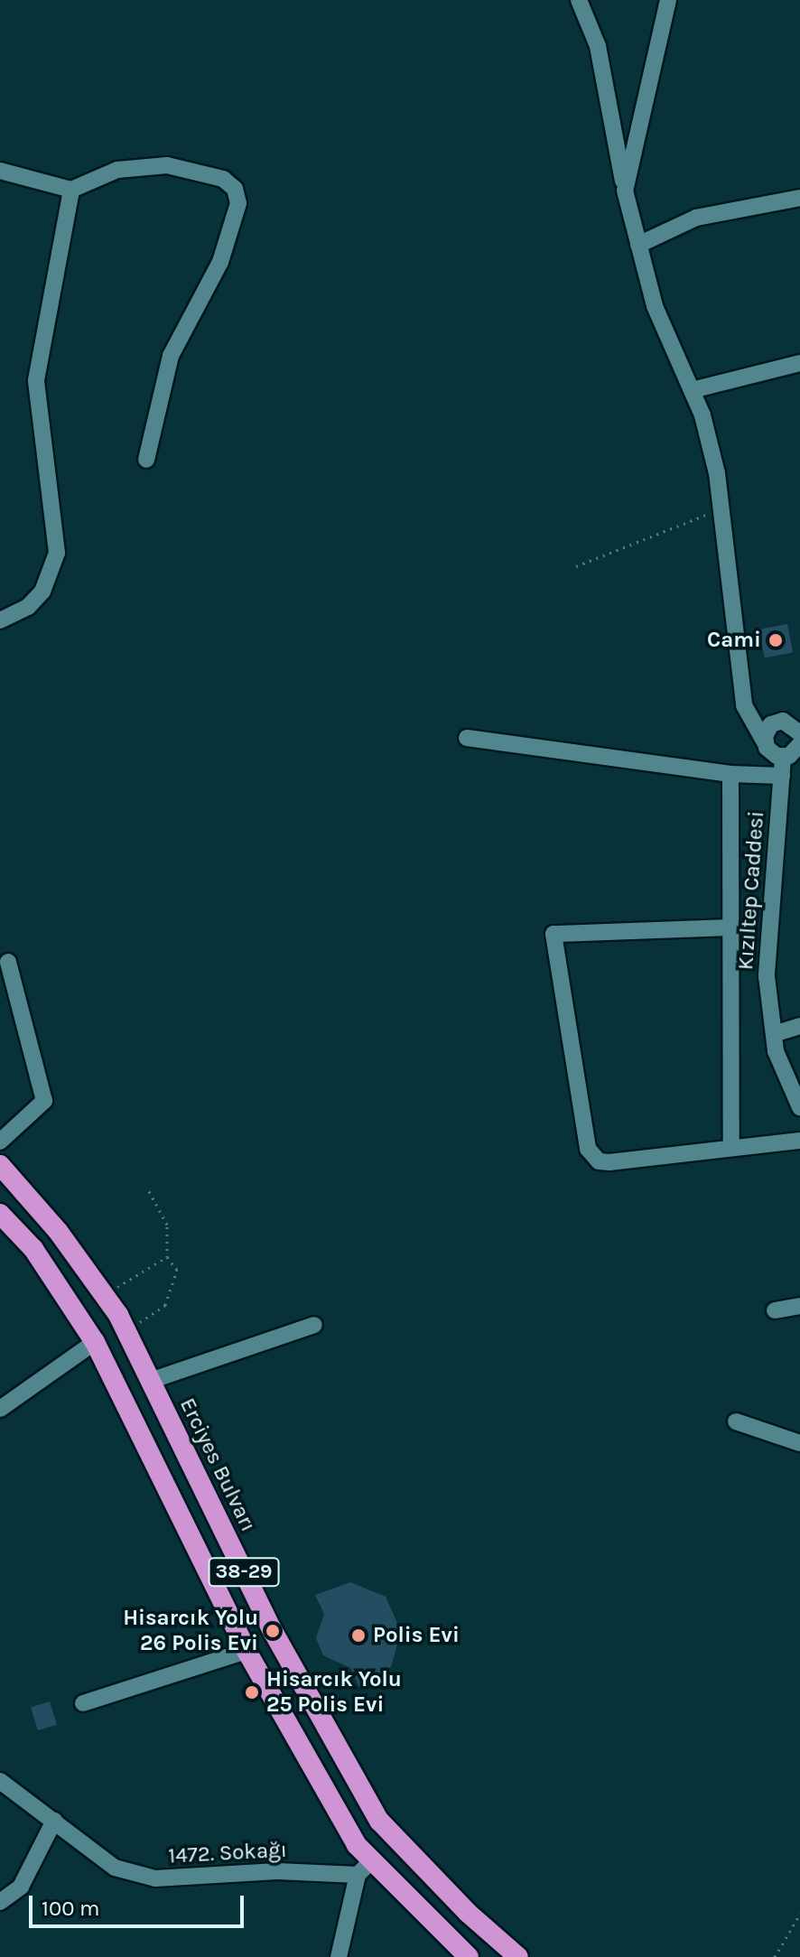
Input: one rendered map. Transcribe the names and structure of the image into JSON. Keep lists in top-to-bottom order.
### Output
{
  "streets": {
    "highway": ["Erciyes Bulvarı", "38-29"],
    "street": ["Kızıltep Caddesi", "1472. Sokağı"]
  },
  "crossings": [
    ["38-29", "1472. Sokağı"]
  ],
  "places": [
    "Cami",
    "Hisarcık Yolu 26 Polis Evi",
    "Polis Evi",
    "Hisarcık Yolu 25 Polis Evi"
  ],
  "scale_bar": "100 m"
}
